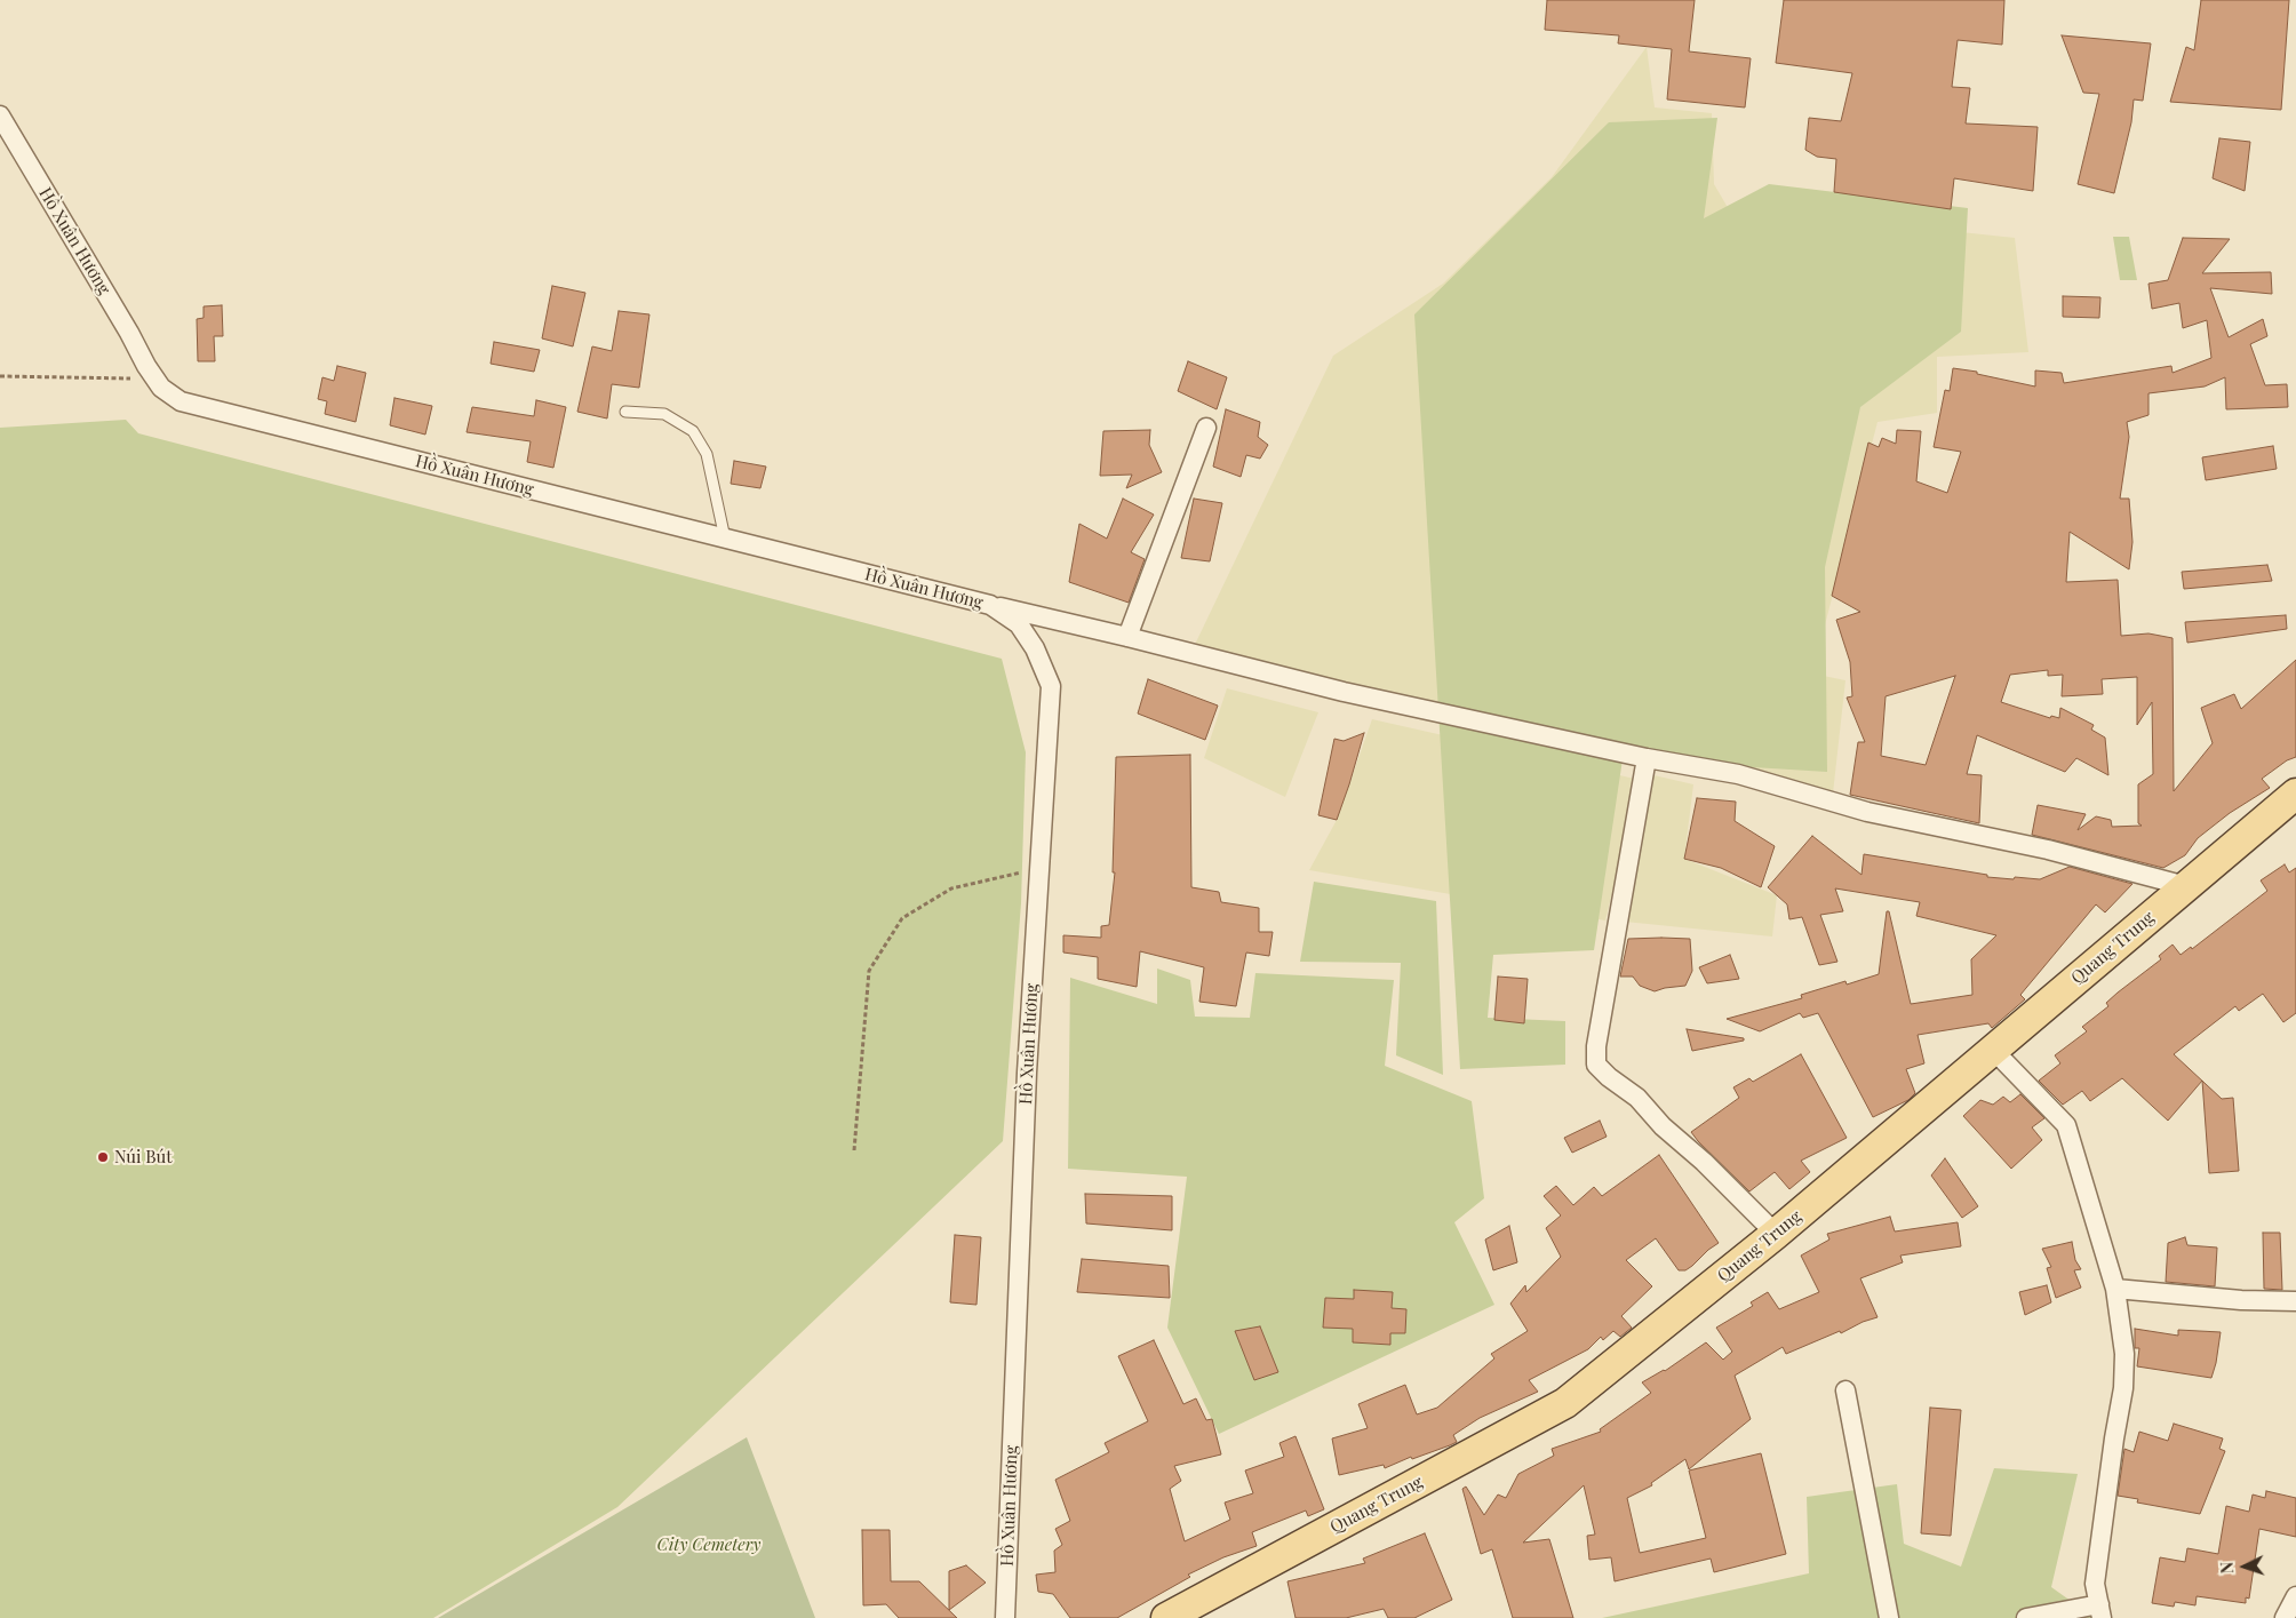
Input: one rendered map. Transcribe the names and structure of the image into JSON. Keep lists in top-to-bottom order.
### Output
{
  "streets": {
    "main road": ["Quang Trung"],
    "street": ["Hồ Xuân Hương"]
  },
  "parks": ["City Cemetery"],
  "places": ["Núi Bút"],
  "north": "left"
}
